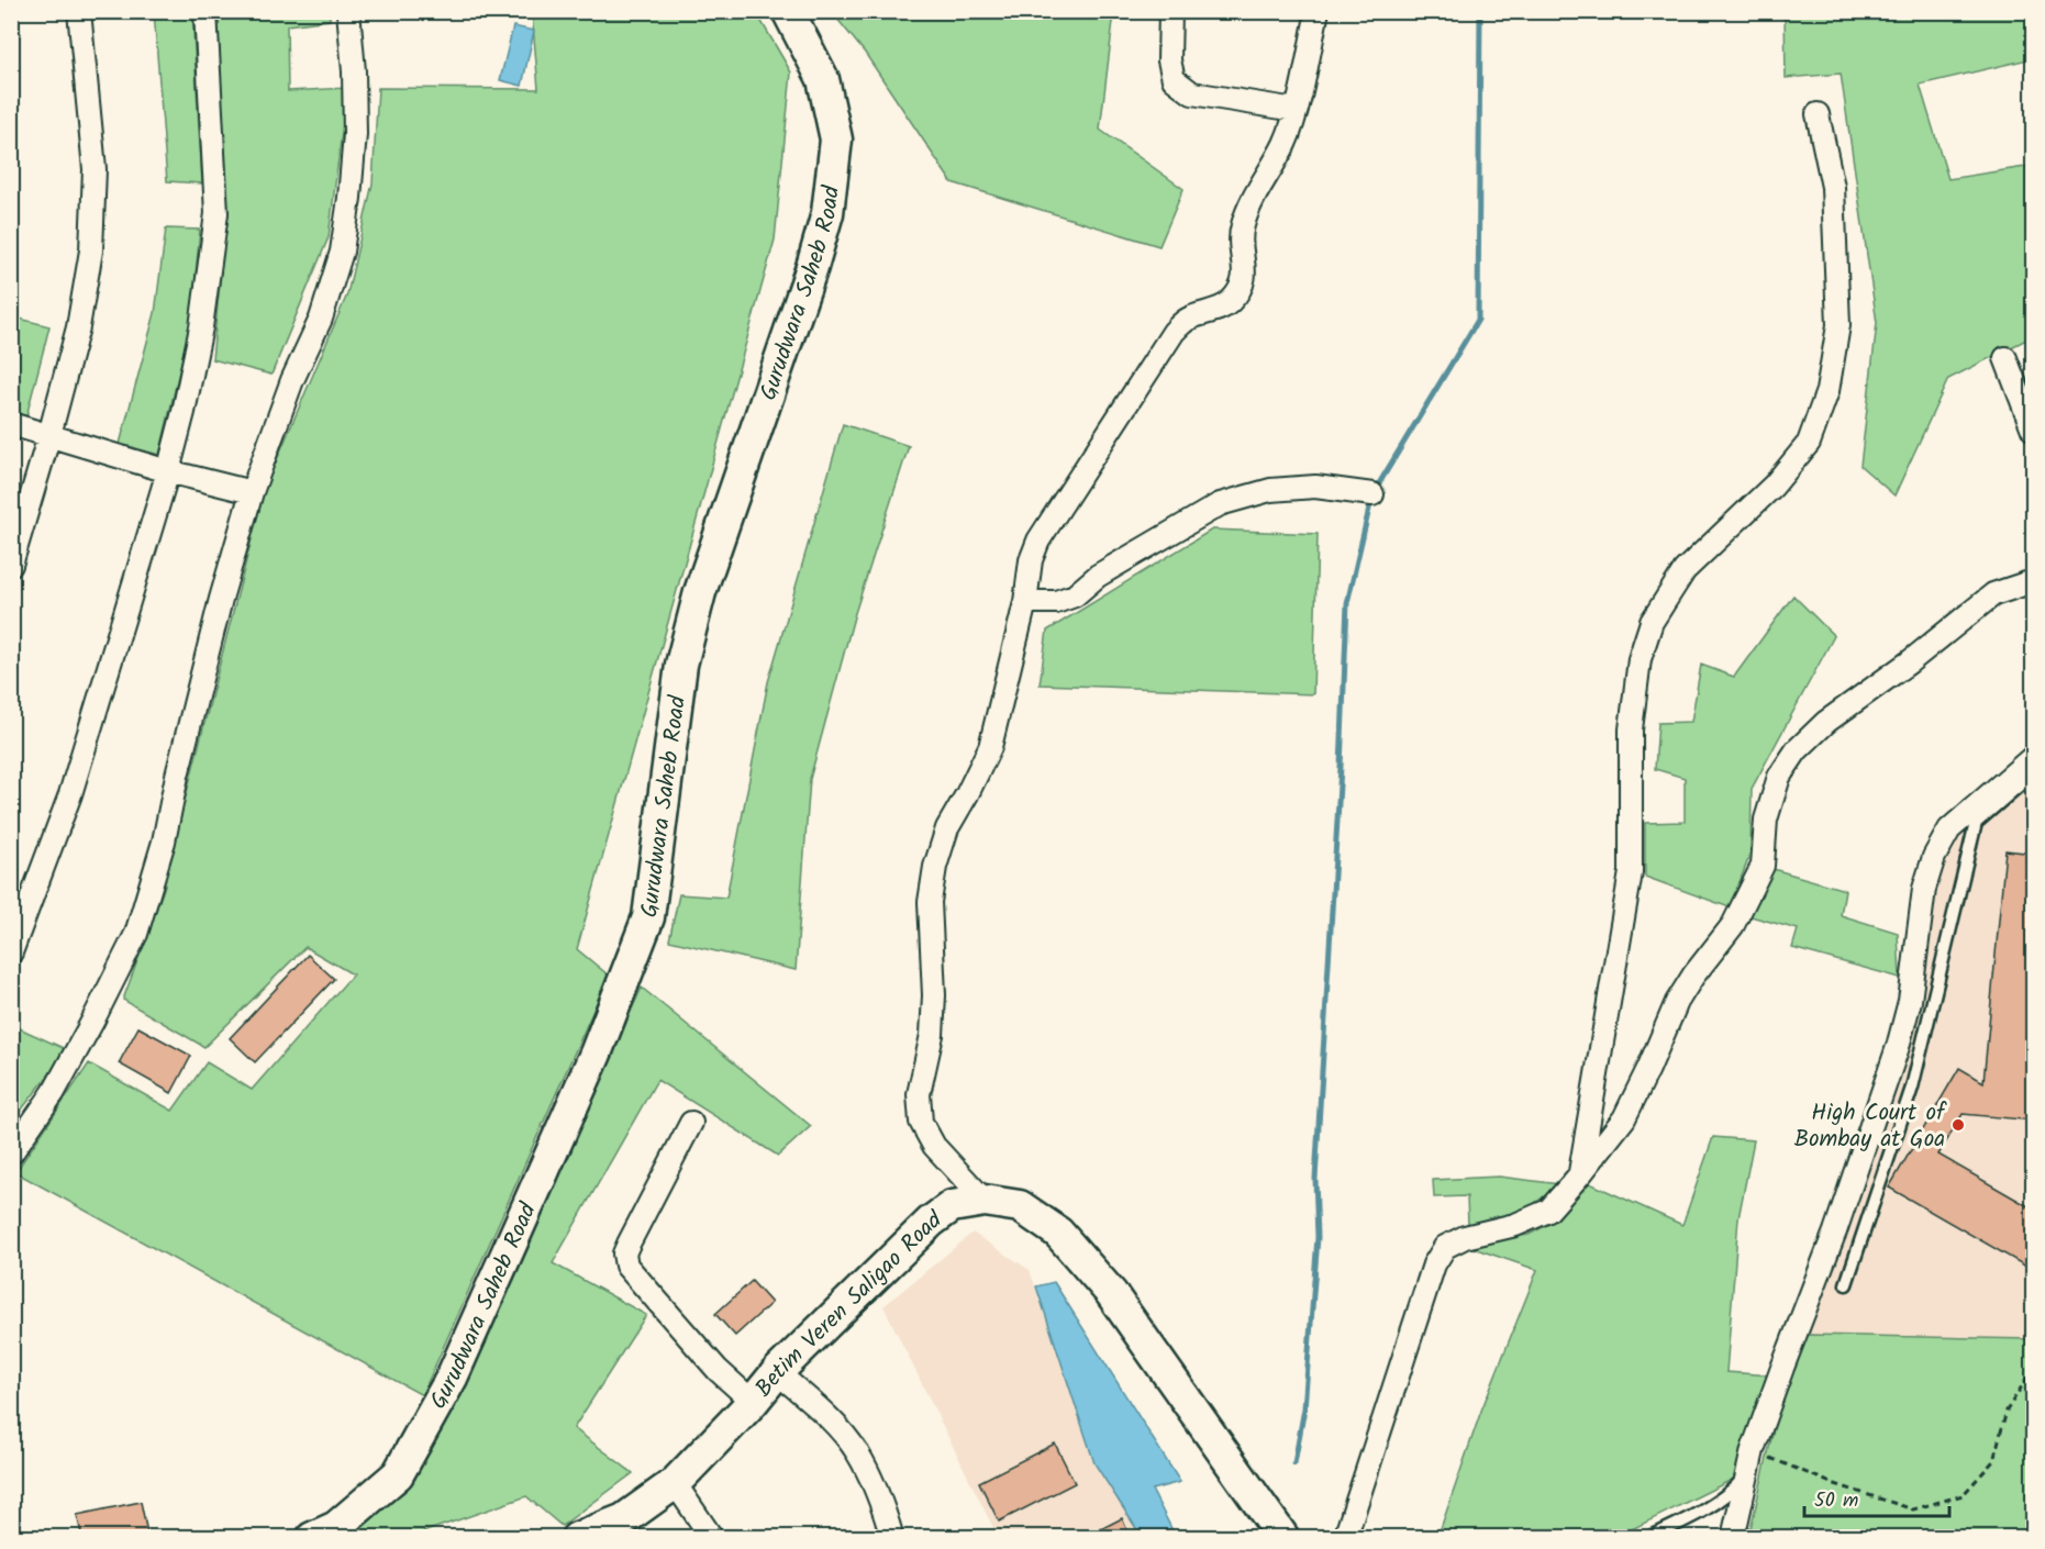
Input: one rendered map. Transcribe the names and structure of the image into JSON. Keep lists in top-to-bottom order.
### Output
{
  "streets": {
    "street": ["Gurudwara Saheb Road", "Betim Veren Saligao Road"]
  },
  "places": ["High Court of Bombay at Goa"],
  "scale_bar": "50 m"
}
